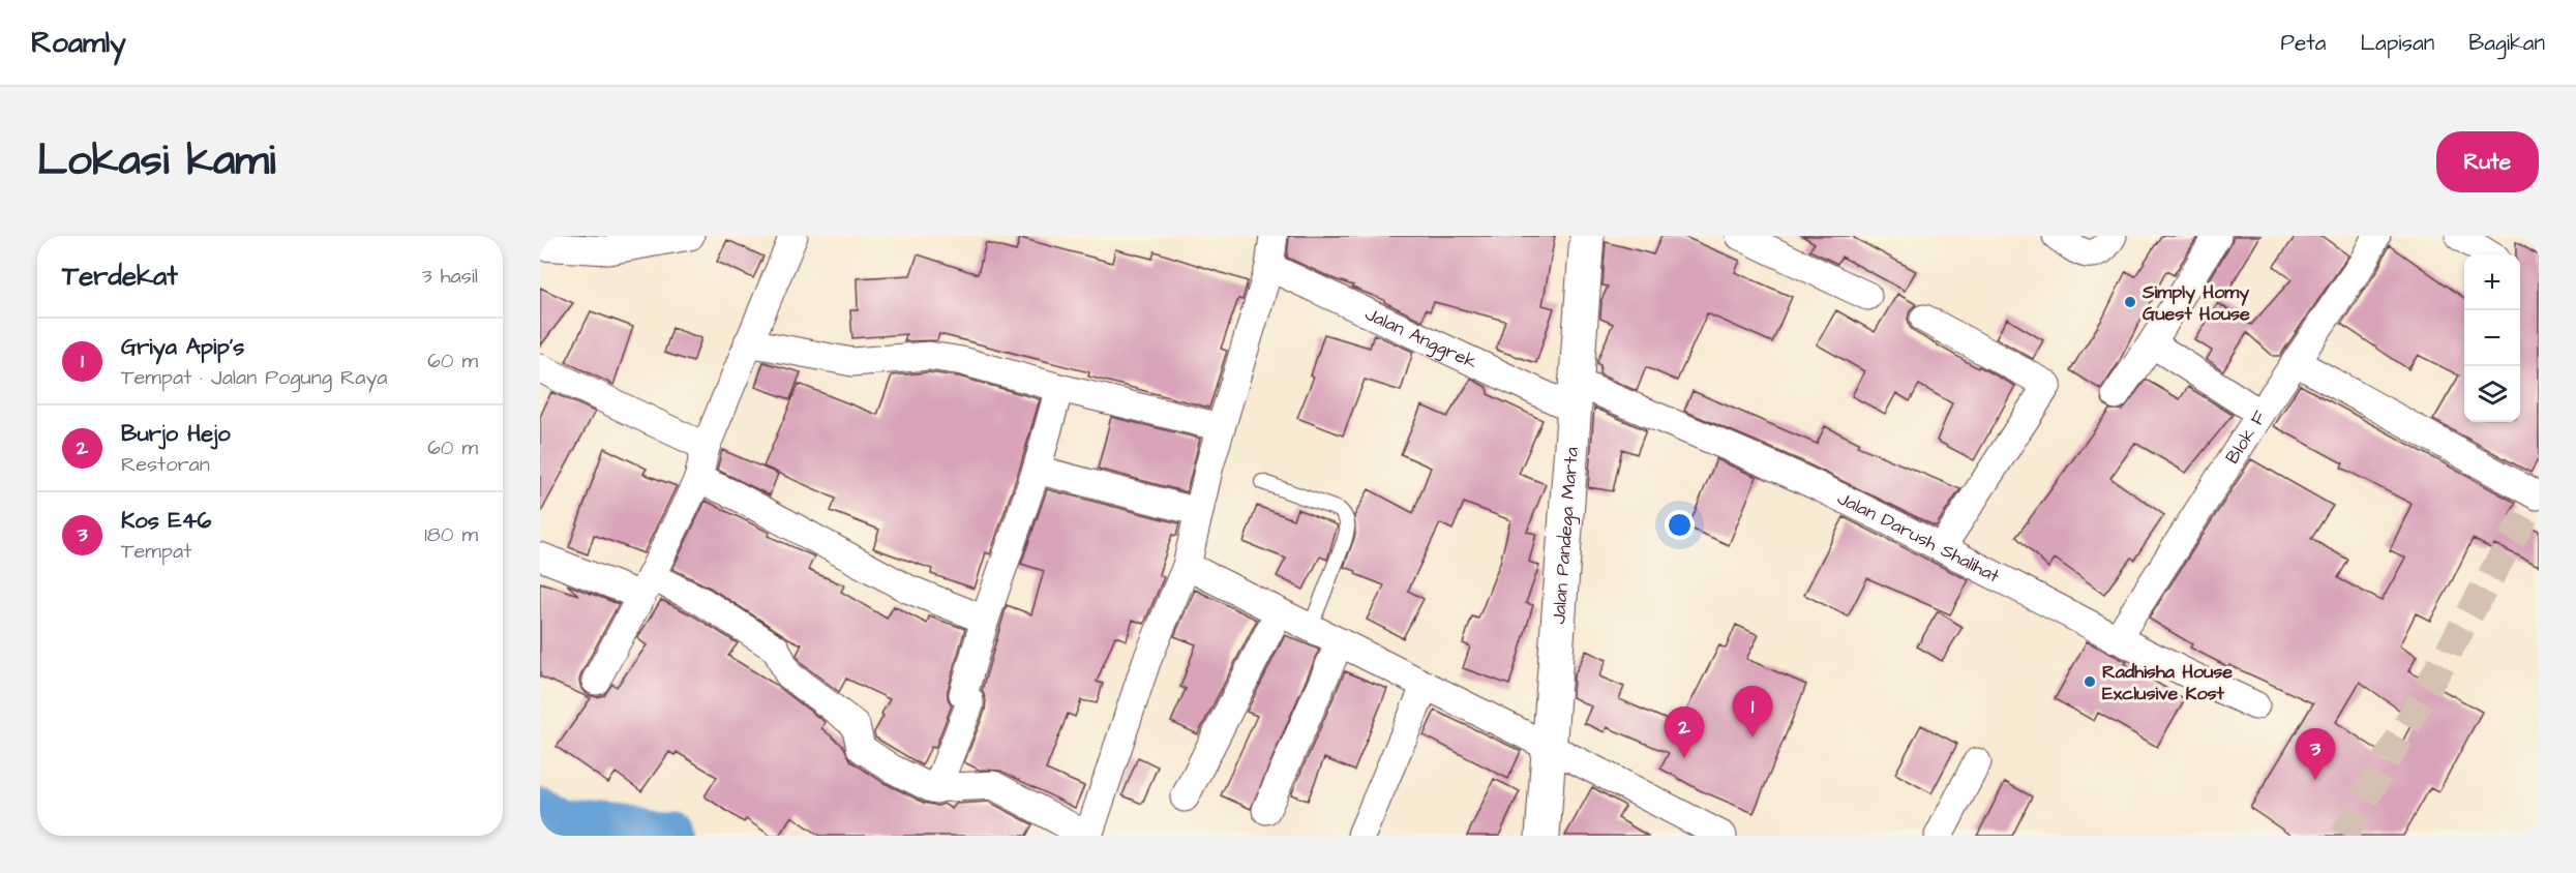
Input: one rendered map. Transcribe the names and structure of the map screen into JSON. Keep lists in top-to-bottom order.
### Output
{
  "streets": {
    "street": [
      "Jalan Anggrek",
      "Blok F",
      "Jalan Pandega Marta",
      "Jalan Darush Shalihat"
    ]
  },
  "crossings": [
    ["Jalan Anggrek", "Jalan Pandega Marta"],
    ["Jalan Anggrek", "Jalan Darush Shalihat"],
    ["Blok F", "Jalan Darush Shalihat"],
    ["Jalan Pandega Marta", "Jalan Darush Shalihat"]
  ],
  "places": ["Simply Homy Guest House", "Radhisha House Exclusive Kost"],
  "page": {
    "header": "Roamly",
    "nav": ["Peta", "Lapisan", "Bagikan"],
    "title": "Lokasi kami",
    "buttons": "Rute",
    "heading": ["Terdekat", "3 hasil"],
    "map_buttons": ["+", "−"],
    "list": [
      {
        "mark": "1",
        "name": "Griya Apip's",
        "note": "Tempat · Jalan Pogung Raya",
        "value": "60 m"
      },
      {
        "mark": "2",
        "name": "Burjo Hejo",
        "note": "Restoran",
        "value": "60 m"
      },
      {
        "mark": "3",
        "name": "Kos E46",
        "note": "Tempat",
        "value": "180 m"
      }
    ],
    "pins": ["1", "2", "3"]
  }
}
